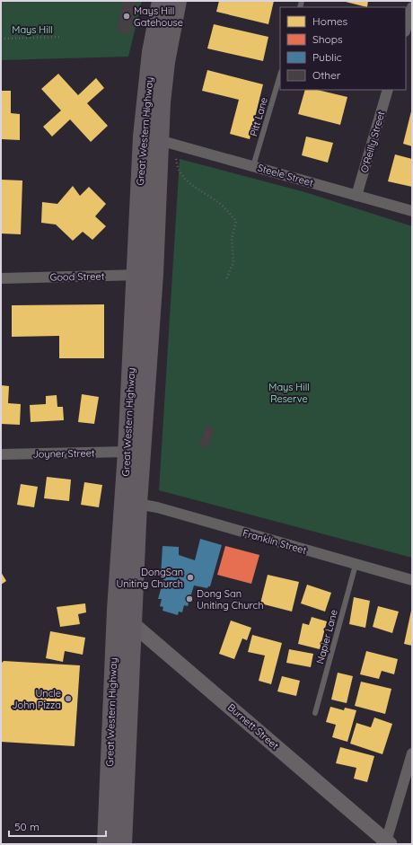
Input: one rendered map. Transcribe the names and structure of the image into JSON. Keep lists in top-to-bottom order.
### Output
{
  "streets": {
    "highway": ["Great Western Highway"],
    "main road": ["Burnett Street"],
    "street": [
      "O'Reilly Street",
      "Steele Street",
      "Good Street",
      "Joyner Street",
      "Franklin Street"
    ],
    "lane": ["Pitt Lane", "Napier Lane"]
  },
  "crossings": [
    ["Pitt Lane", "Steele Street"],
    ["Great Western Highway", "Steele Street"],
    ["Great Western Highway", "Good Street"],
    ["Great Western Highway", "Joyner Street"],
    ["Great Western Highway", "Franklin Street"],
    ["Great Western Highway", "Burnett Street"],
    ["O'Reilly Street", "Steele Street"],
    ["Franklin Street", "Napier Lane"]
  ],
  "parks": ["Mays Hill", "Mays Hill Reserve"],
  "places": [
    "Mays Hill Gatehouse",
    "DongSan Uniting Church",
    "Dong San Uniting Church",
    "Uncle John Pizza"
  ],
  "legend": [
    "Homes",
    "Shops",
    "Public",
    "Other"
  ],
  "scale_bar": "50 m"
}
